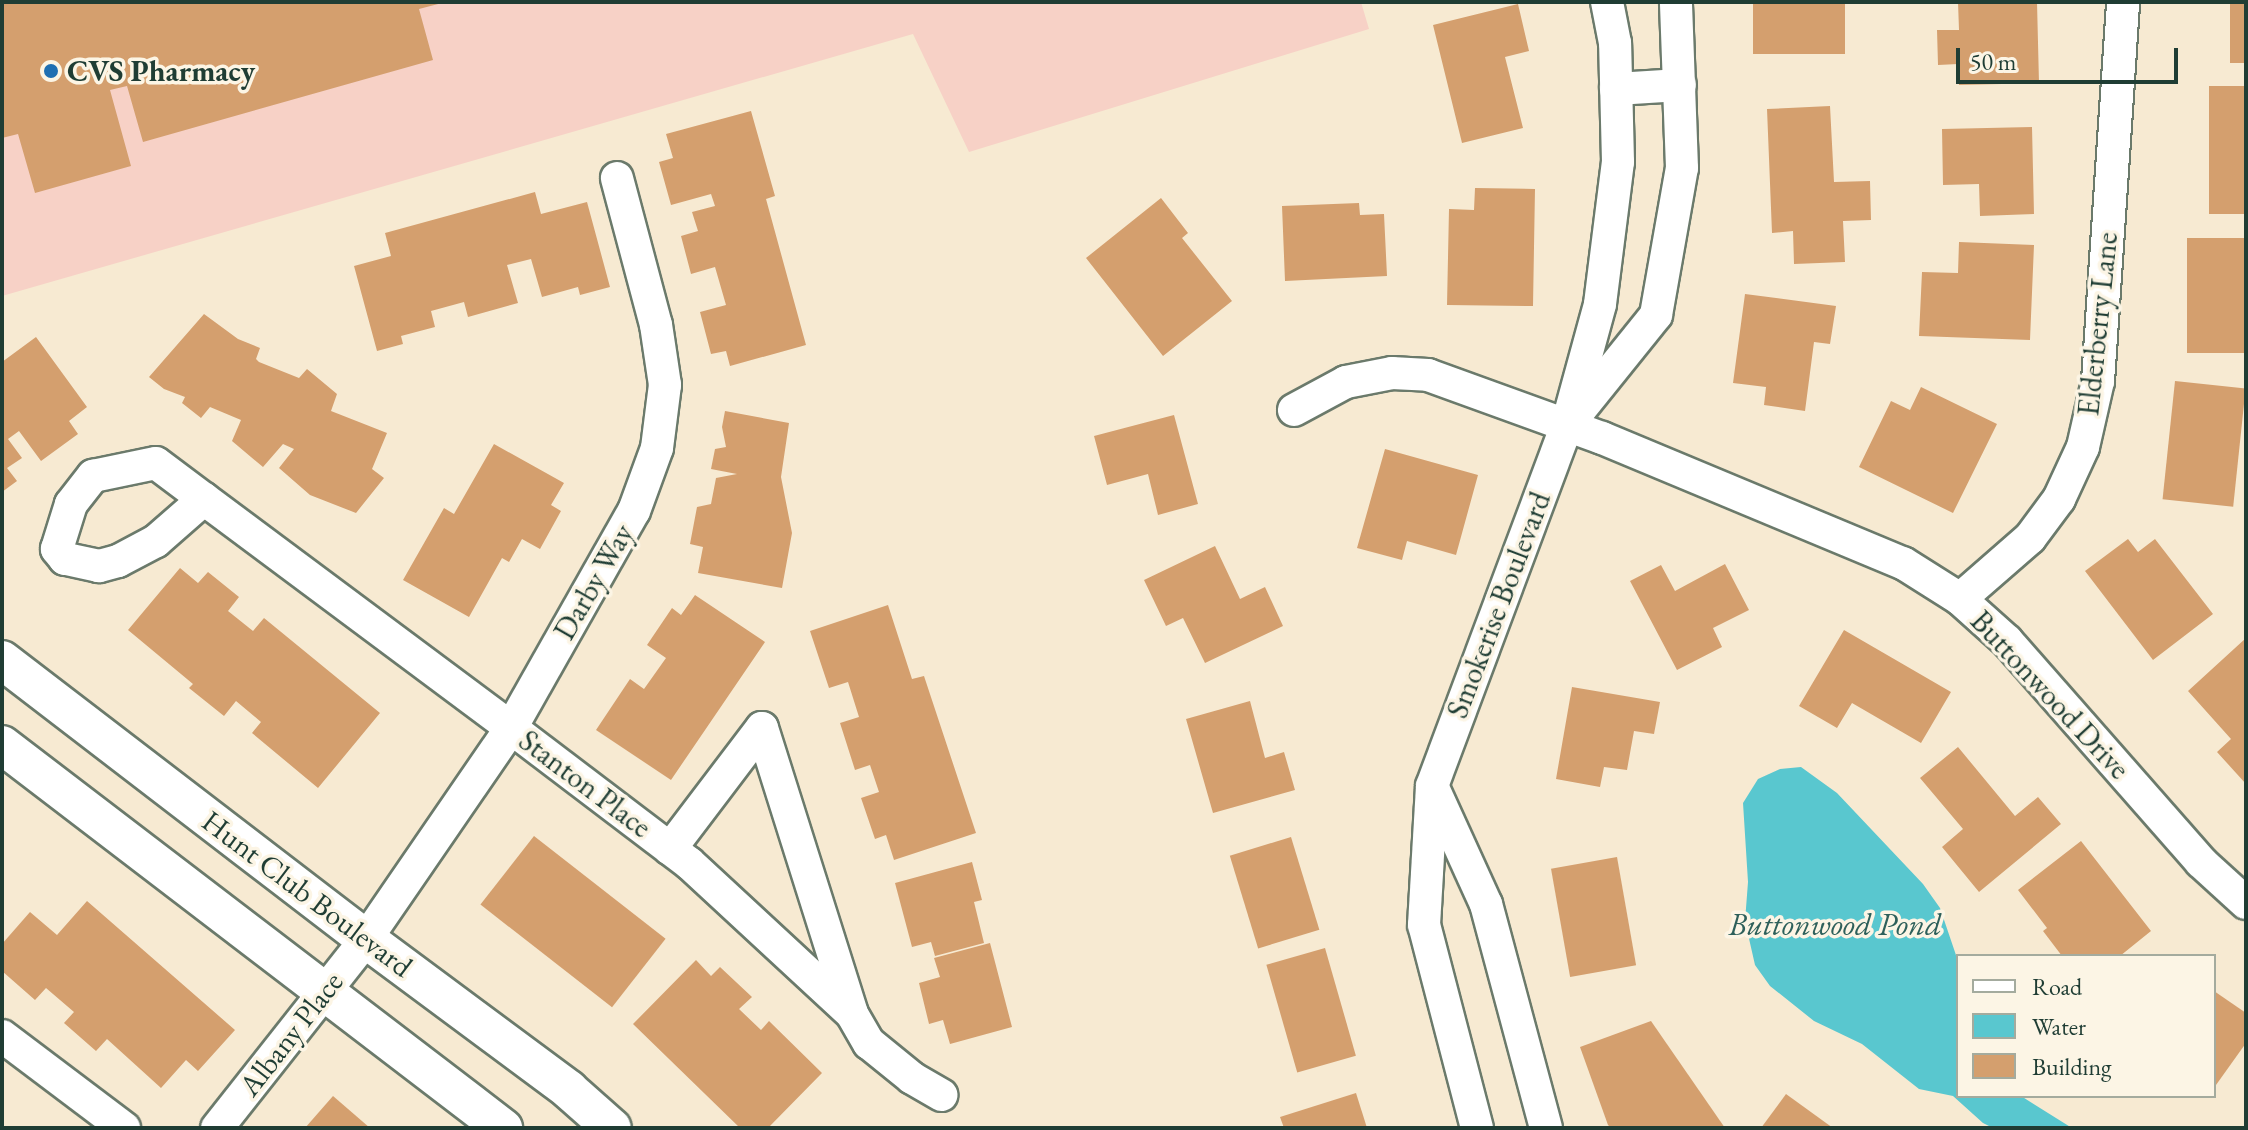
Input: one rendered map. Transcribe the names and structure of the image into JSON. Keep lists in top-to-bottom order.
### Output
{
  "streets": {
    "street": [
      "Elderberry Lane",
      "Darby Way",
      "Smokerise Boulevard",
      "Buttonwood Drive",
      "Stanton Place",
      "Hunt Club Boulevard",
      "Albany Place"
    ]
  },
  "crossings": [
    ["Elderberry Lane", "Buttonwood Drive"],
    ["Darby Way", "Stanton Place"],
    ["Darby Way", "Hunt Club Boulevard"],
    ["Darby Way", "Albany Place"],
    ["Smokerise Boulevard", "Buttonwood Drive"],
    ["Hunt Club Boulevard", "Albany Place"]
  ],
  "water": ["Buttonwood Pond"],
  "places": ["CVS Pharmacy"],
  "legend": ["Road", "Water", "Building"],
  "scale_bar": "50 m"
}
